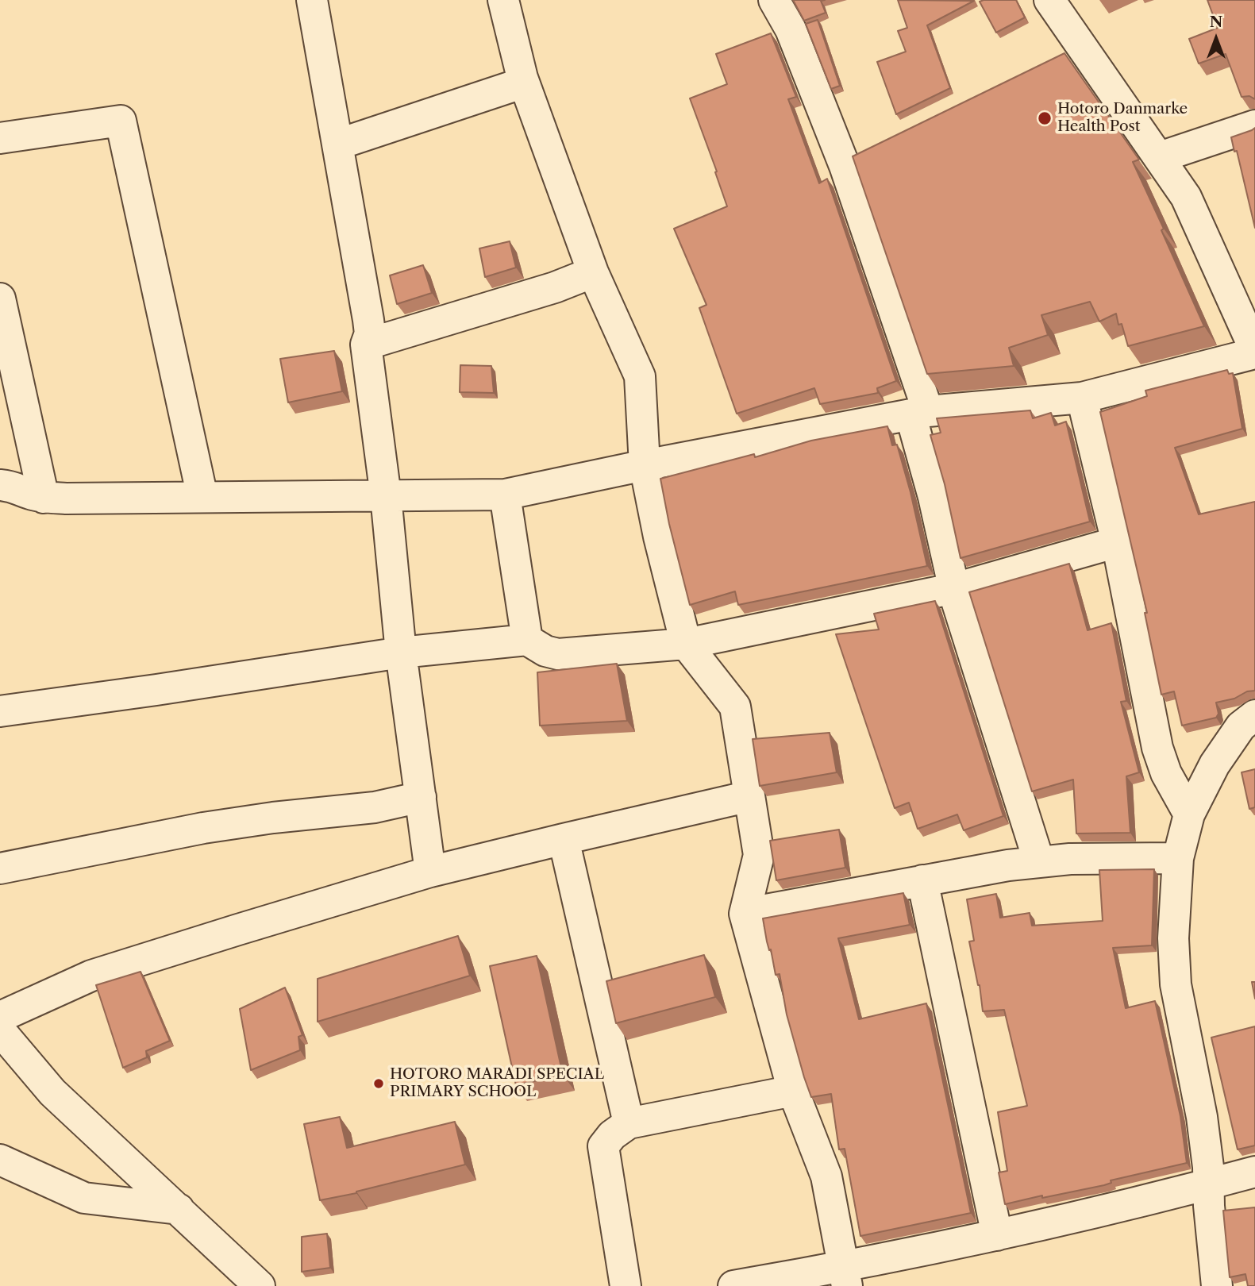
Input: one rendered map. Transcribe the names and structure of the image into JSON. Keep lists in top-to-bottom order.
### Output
{
  "places": ["Hotoro Danmarke Health Post", "HOTORO MARADI SPECIAL PRIMARY SCHOOL"],
  "north": "top"
}
